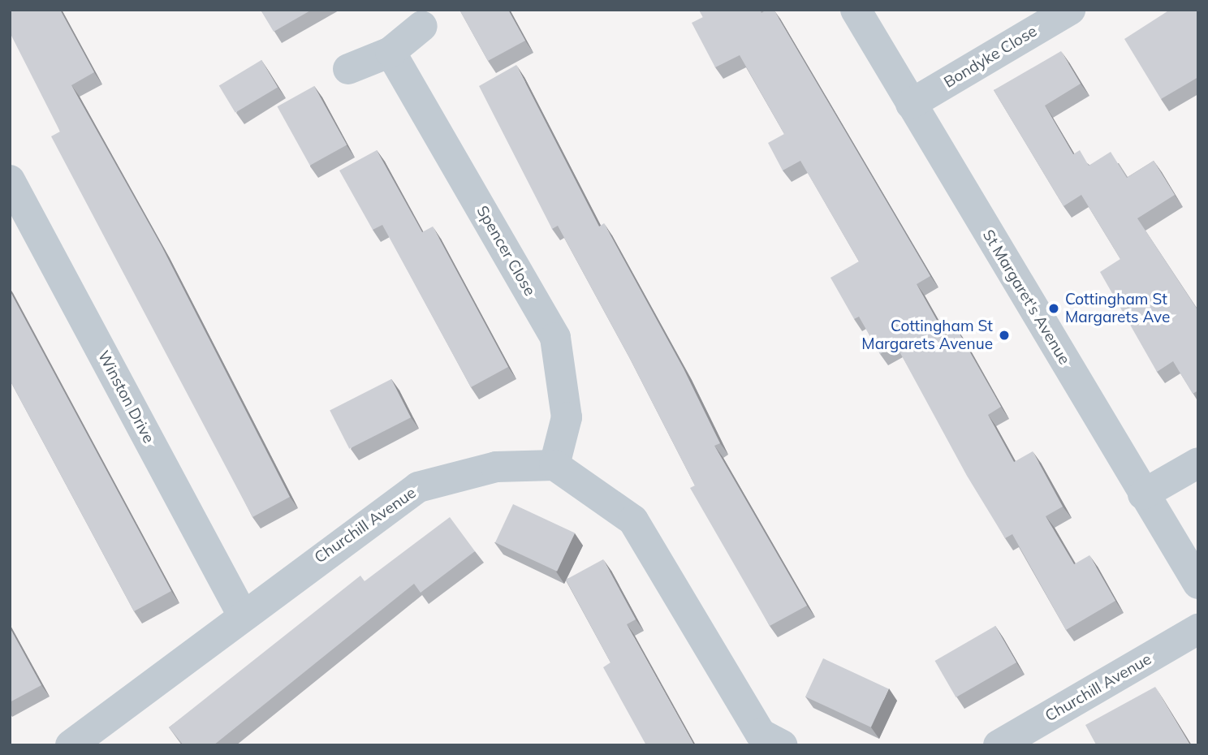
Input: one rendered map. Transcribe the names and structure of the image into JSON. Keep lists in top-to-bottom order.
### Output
{
  "streets": {
    "street": [
      "Bondyke Close",
      "Spencer Close",
      "St Margaret's Avenue",
      "Winston Drive",
      "Churchill Avenue"
    ]
  },
  "crossings": [
    ["Bondyke Close", "St Margaret's Avenue"],
    ["Spencer Close", "Churchill Avenue"],
    ["Winston Drive", "Churchill Avenue"]
  ],
  "places": ["Cottingham St Margarets Ave", "Cottingham St Margarets Avenue"]
}
